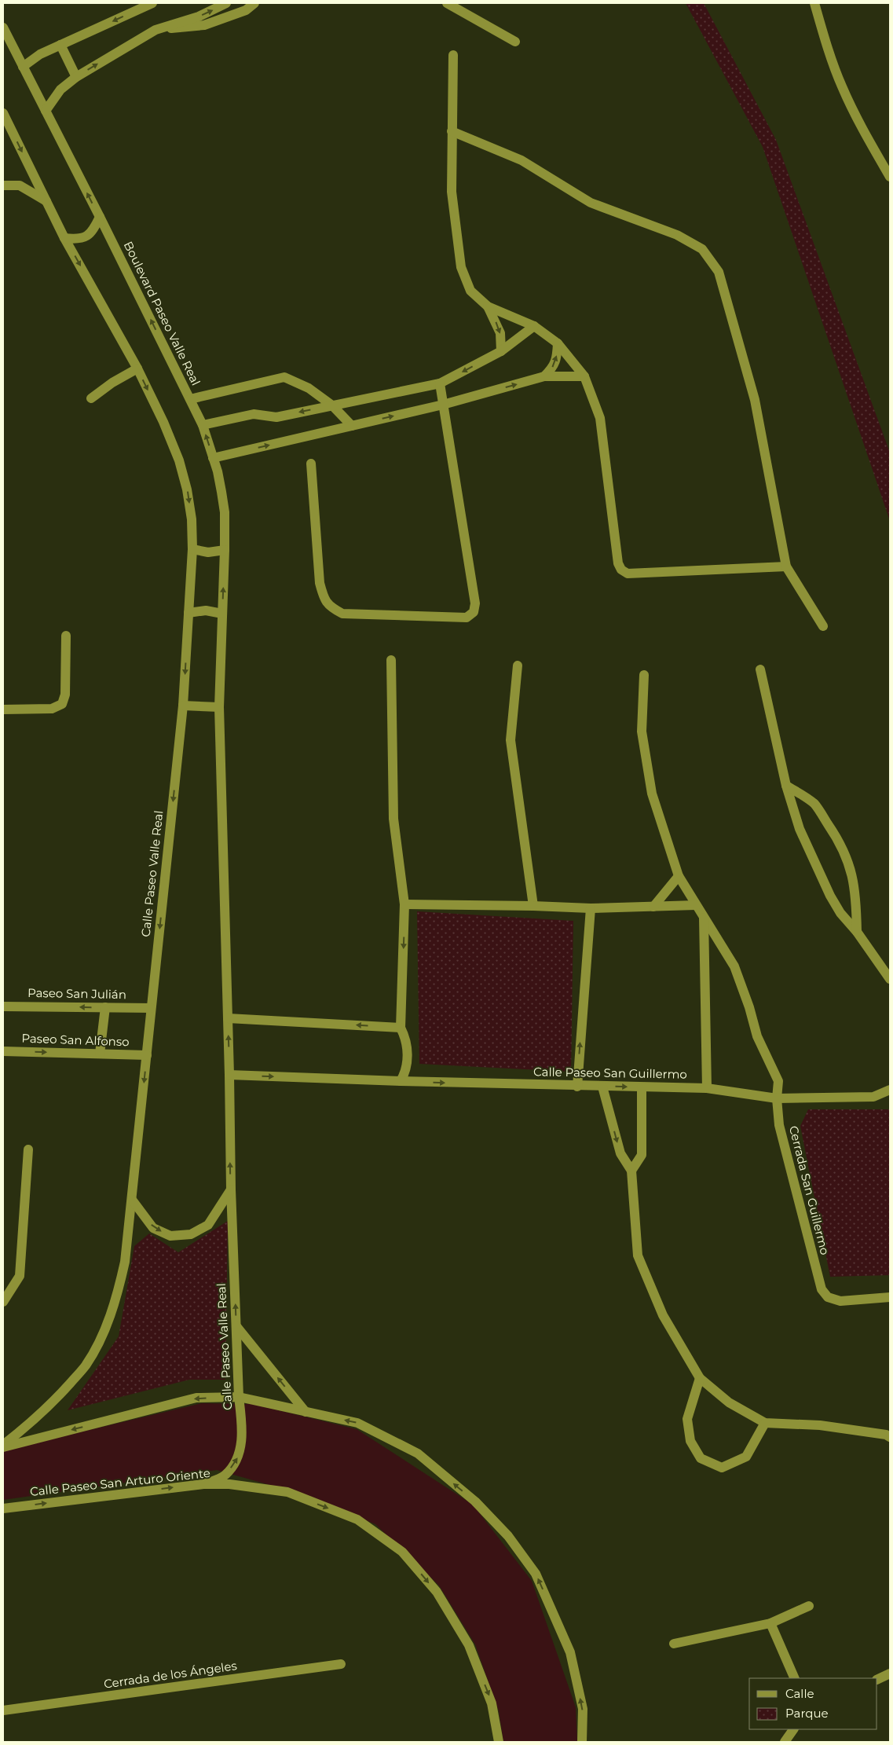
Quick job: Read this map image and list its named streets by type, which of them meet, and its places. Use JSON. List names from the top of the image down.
{
  "streets": {
    "street": [
      "Boulevard Paseo Valle Real",
      "Calle Paseo Valle Real",
      "Paseo San Julián",
      "Paseo San Alfonso",
      "Calle Paseo San Guillermo",
      "Cerrada San Guillermo",
      "Calle Paseo San Arturo Oriente",
      "Cerrada de los Ángeles"
    ]
  },
  "crossings": [
    ["Boulevard Paseo Valle Real", "Calle Paseo Valle Real"],
    ["Calle Paseo Valle Real", "Paseo San Julián"],
    ["Calle Paseo Valle Real", "Paseo San Alfonso"],
    ["Calle Paseo Valle Real", "Calle Paseo San Guillermo"],
    ["Calle Paseo Valle Real", "Calle Paseo San Arturo Oriente"],
    ["Calle Paseo San Guillermo", "Cerrada San Guillermo"]
  ],
  "one_way": ["Paseo San Julián", "Paseo San Alfonso", "Calle Paseo San Arturo Oriente"],
  "legend": ["Calle", "Parque"]
}
